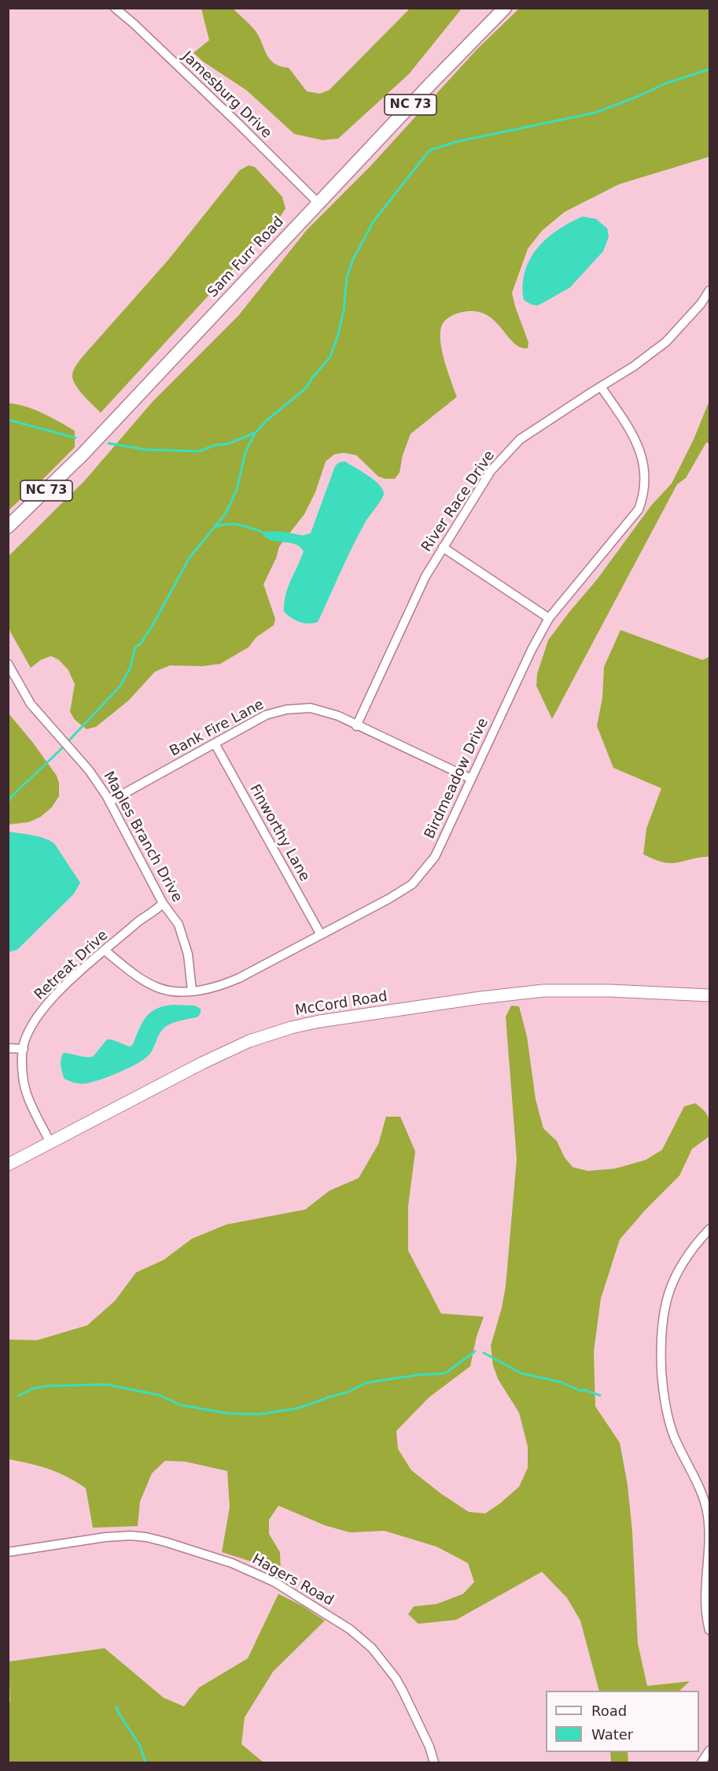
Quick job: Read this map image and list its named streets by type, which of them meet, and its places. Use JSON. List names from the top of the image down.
{
  "streets": {
    "main road": ["NC 73", "Sam Furr Road"],
    "street": [
      "Jamesburg Drive",
      "River Race Drive",
      "Bank Fire Lane",
      "Birdmeadow Drive",
      "Finworthy Lane",
      "Maples Branch Drive",
      "Retreat Drive",
      "McCord Road",
      "Hagers Road"
    ]
  },
  "crossings": [
    ["Jamesburg Drive", "Sam Furr Road"],
    ["River Race Drive", "Bank Fire Lane"],
    ["River Race Drive", "Birdmeadow Drive"],
    ["Bank Fire Lane", "Birdmeadow Drive"],
    ["Bank Fire Lane", "Finworthy Lane"],
    ["Bank Fire Lane", "Maples Branch Drive"],
    ["Birdmeadow Drive", "Finworthy Lane"],
    ["Birdmeadow Drive", "Maples Branch Drive"],
    ["Birdmeadow Drive", "Retreat Drive"],
    ["Maples Branch Drive", "Retreat Drive"],
    ["Retreat Drive", "McCord Road"]
  ],
  "legend": ["Road", "Water"]
}
